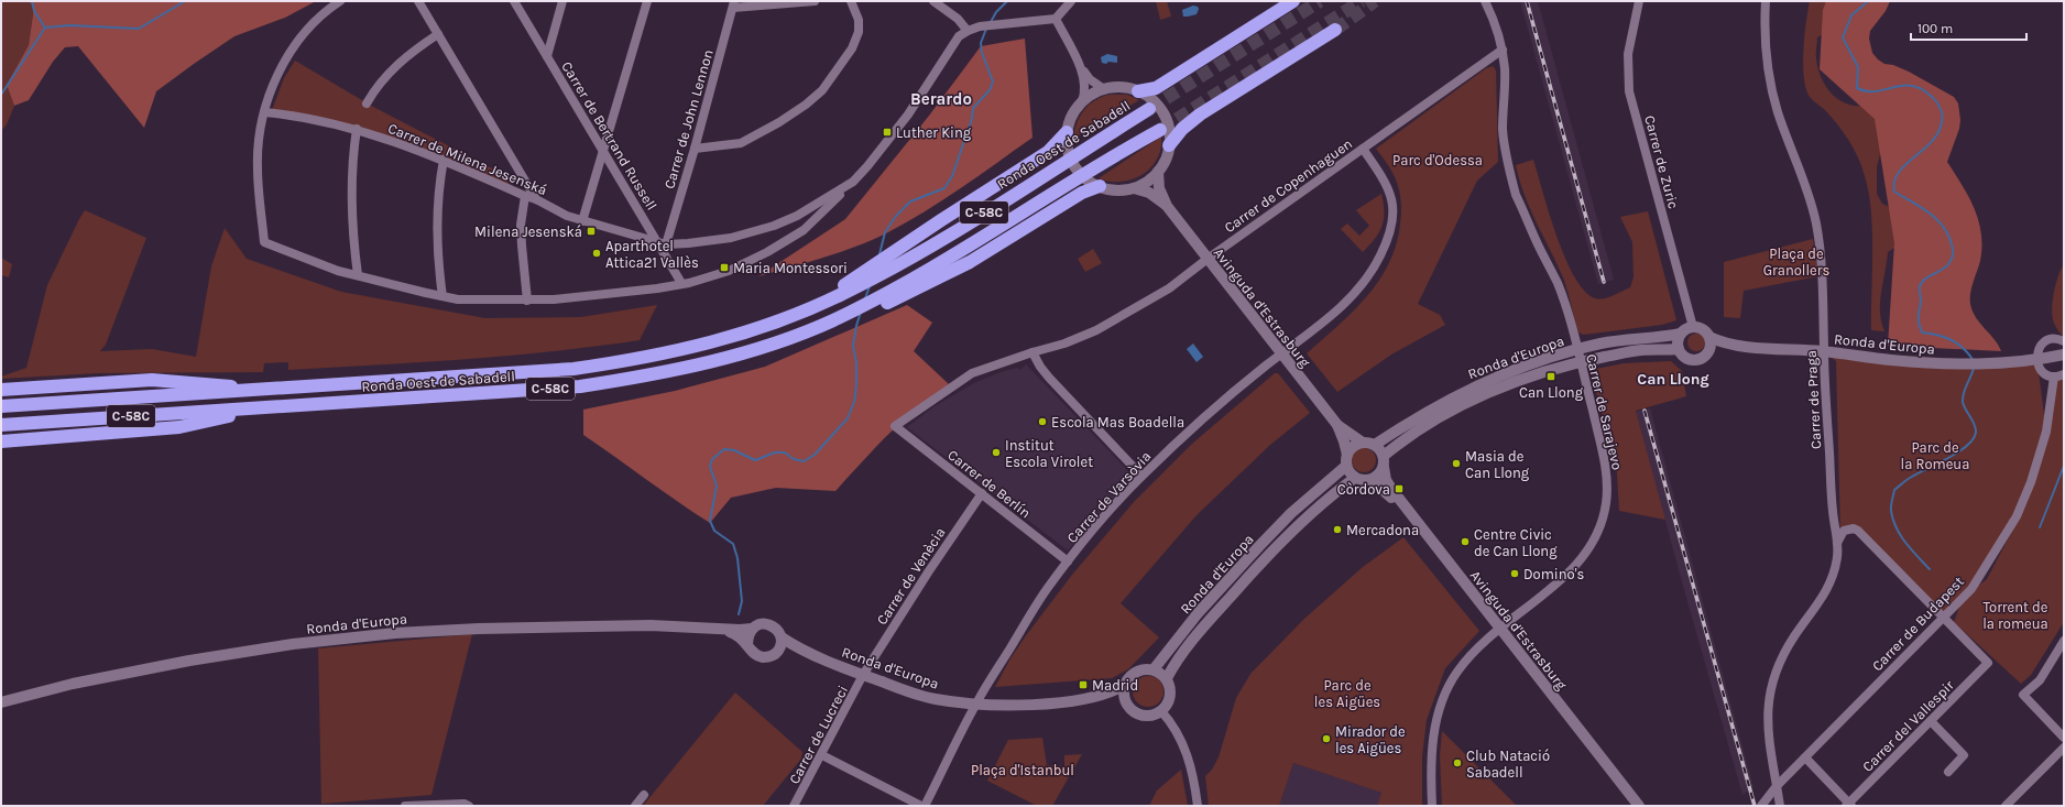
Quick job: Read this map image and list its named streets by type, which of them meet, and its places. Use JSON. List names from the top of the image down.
{
  "streets": {
    "highway": ["Ronda Oest de Sabadell", "C-58C"],
    "street": [
      "Carrer de John Lennon",
      "Carrer de Bertrand Russell",
      "Carrer de Milena Jesenská",
      "Carrer de Zuric",
      "Carrer de Copenhaguen",
      "Avinguda d'Estrasburg",
      "Ronda d'Europa",
      "Carrer de Praga",
      "Carrer de Sarajevo",
      "Carrer de Berlín",
      "Carrer de Varsòvia",
      "Carrer de Venècia",
      "Carrer de Budapest",
      "Carrer del Vallespir",
      "Carrer de Lucreci"
    ]
  },
  "crossings": [
    ["Carrer de John Lennon", "Carrer de Bertrand Russell"],
    ["Carrer de John Lennon", "Carrer de Milena Jesenská"],
    ["Carrer de Bertrand Russell", "Carrer de Milena Jesenská"],
    ["Carrer de Zuric", "Ronda d'Europa"],
    ["Carrer de Copenhaguen", "Avinguda d'Estrasburg"],
    ["Carrer de Copenhaguen", "Carrer de Sarajevo"],
    ["Carrer de Copenhaguen", "Carrer de Berlín"],
    ["Carrer de Copenhaguen", "Carrer de Varsòvia"],
    ["Avinguda d'Estrasburg", "Ronda d'Europa"],
    ["Avinguda d'Estrasburg", "Carrer de Sarajevo"],
    ["Avinguda d'Estrasburg", "Carrer de Varsòvia"],
    ["Ronda d'Europa", "Carrer de Praga"],
    ["Ronda d'Europa", "Carrer de Sarajevo"],
    ["Ronda d'Europa", "Carrer de Varsòvia"],
    ["Ronda d'Europa", "Carrer de Venècia"],
    ["Ronda d'Europa", "Carrer de Lucreci"],
    ["Carrer de Praga", "Carrer de Budapest"],
    ["Carrer de Berlín", "Carrer de Varsòvia"],
    ["Carrer de Berlín", "Carrer de Venècia"],
    ["Carrer de Venècia", "Carrer de Lucreci"],
    ["Carrer de Budapest", "Carrer del Vallespir"]
  ],
  "districts": ["Berardo", "Can Llong"],
  "parks": [
    "Parc d'Odessa",
    "Plaça de Granollers",
    "Parc de la Romeua",
    "Torrent de la romeua",
    "Parc de les Aigües",
    "Plaça d'Istanbul"
  ],
  "places": {
    "transit": [
      "Luther King",
      "Milena Jesenská",
      "Maria Montessori",
      "Can Llong",
      "Còrdova",
      "Madrid"
    ],
    "other": [
      "Aparthotel Attica21 Vallès",
      "Escola Mas Boadella",
      "Institut Escola Virolet",
      "Masia de Can Llong",
      "Mercadona",
      "Centre Civic de Can Llong",
      "Domino's",
      "Mirador de les Aigües",
      "Club Natació Sabadell"
    ]
  },
  "scale_bar": "100 m"
}
